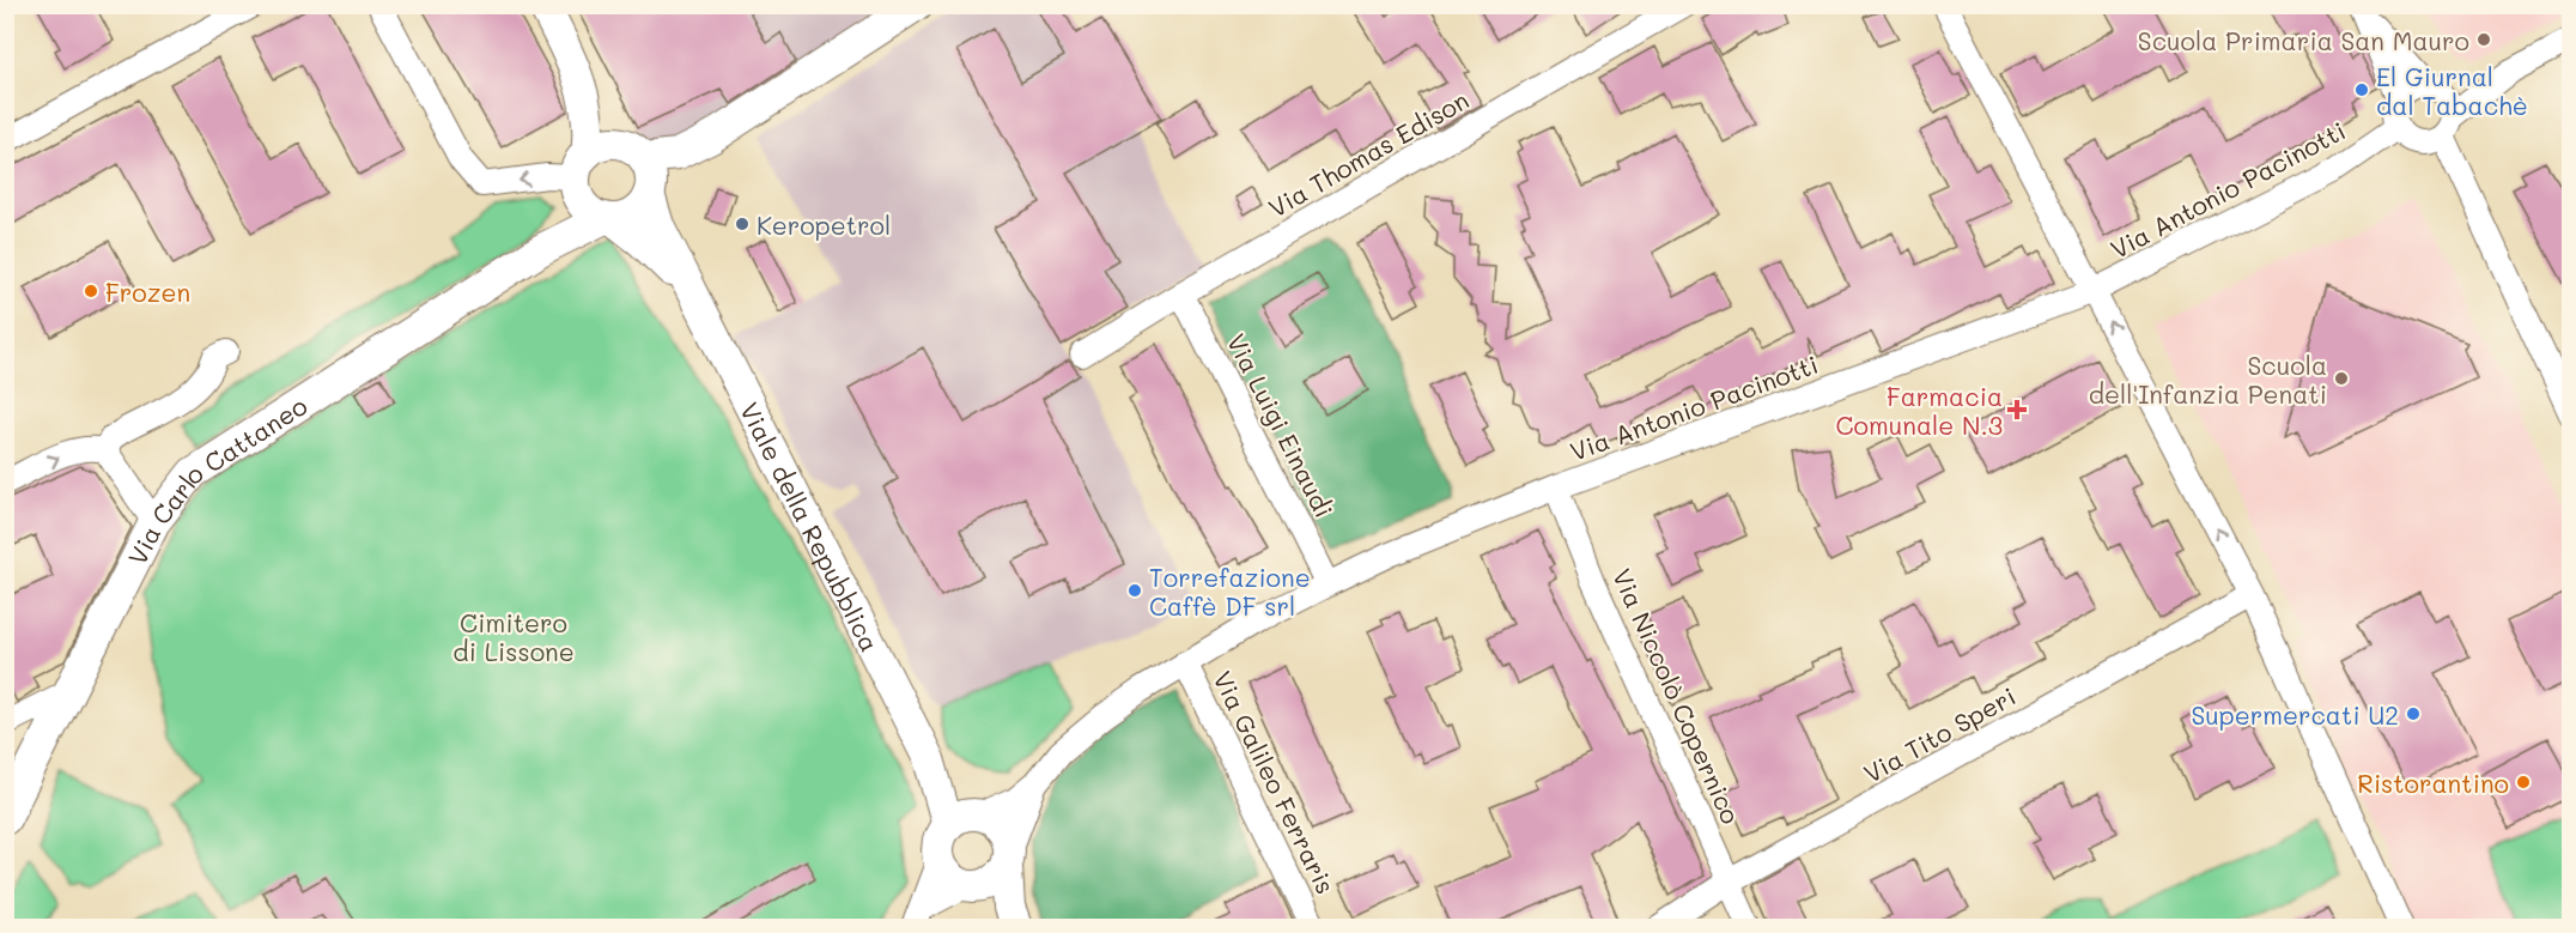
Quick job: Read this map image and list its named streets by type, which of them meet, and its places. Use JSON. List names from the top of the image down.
{
  "streets": {
    "street": [
      "Via Thomas Edison",
      "Via Antonio Pacinotti",
      "Via Luigi Einaudi",
      "Via Carlo Cattaneo",
      "Viale della Repubblica",
      "Via Niccolò Copernico",
      "Via Tito Speri",
      "Via Galileo Ferraris"
    ]
  },
  "crossings": [
    ["Via Thomas Edison", "Via Luigi Einaudi"],
    ["Via Antonio Pacinotti", "Via Luigi Einaudi"],
    ["Via Antonio Pacinotti", "Viale della Repubblica"],
    ["Via Antonio Pacinotti", "Via Niccolò Copernico"],
    ["Via Antonio Pacinotti", "Via Galileo Ferraris"],
    ["Via Carlo Cattaneo", "Viale della Repubblica"],
    ["Via Niccolò Copernico", "Via Tito Speri"]
  ],
  "parks": ["Cimitero di Lissone"],
  "places": {
    "other": [
      "Scuola Primaria San Mauro",
      "El Giurnal dal Tabachè",
      "Keropetrol",
      "Frozen",
      "Scuola dell'Infanzia Penati",
      "Torrefazione Caffè DF srl",
      "Supermercati U2",
      "Ristorantino"
    ],
    "health": ["Farmacia Comunale N.3"]
  }
}
